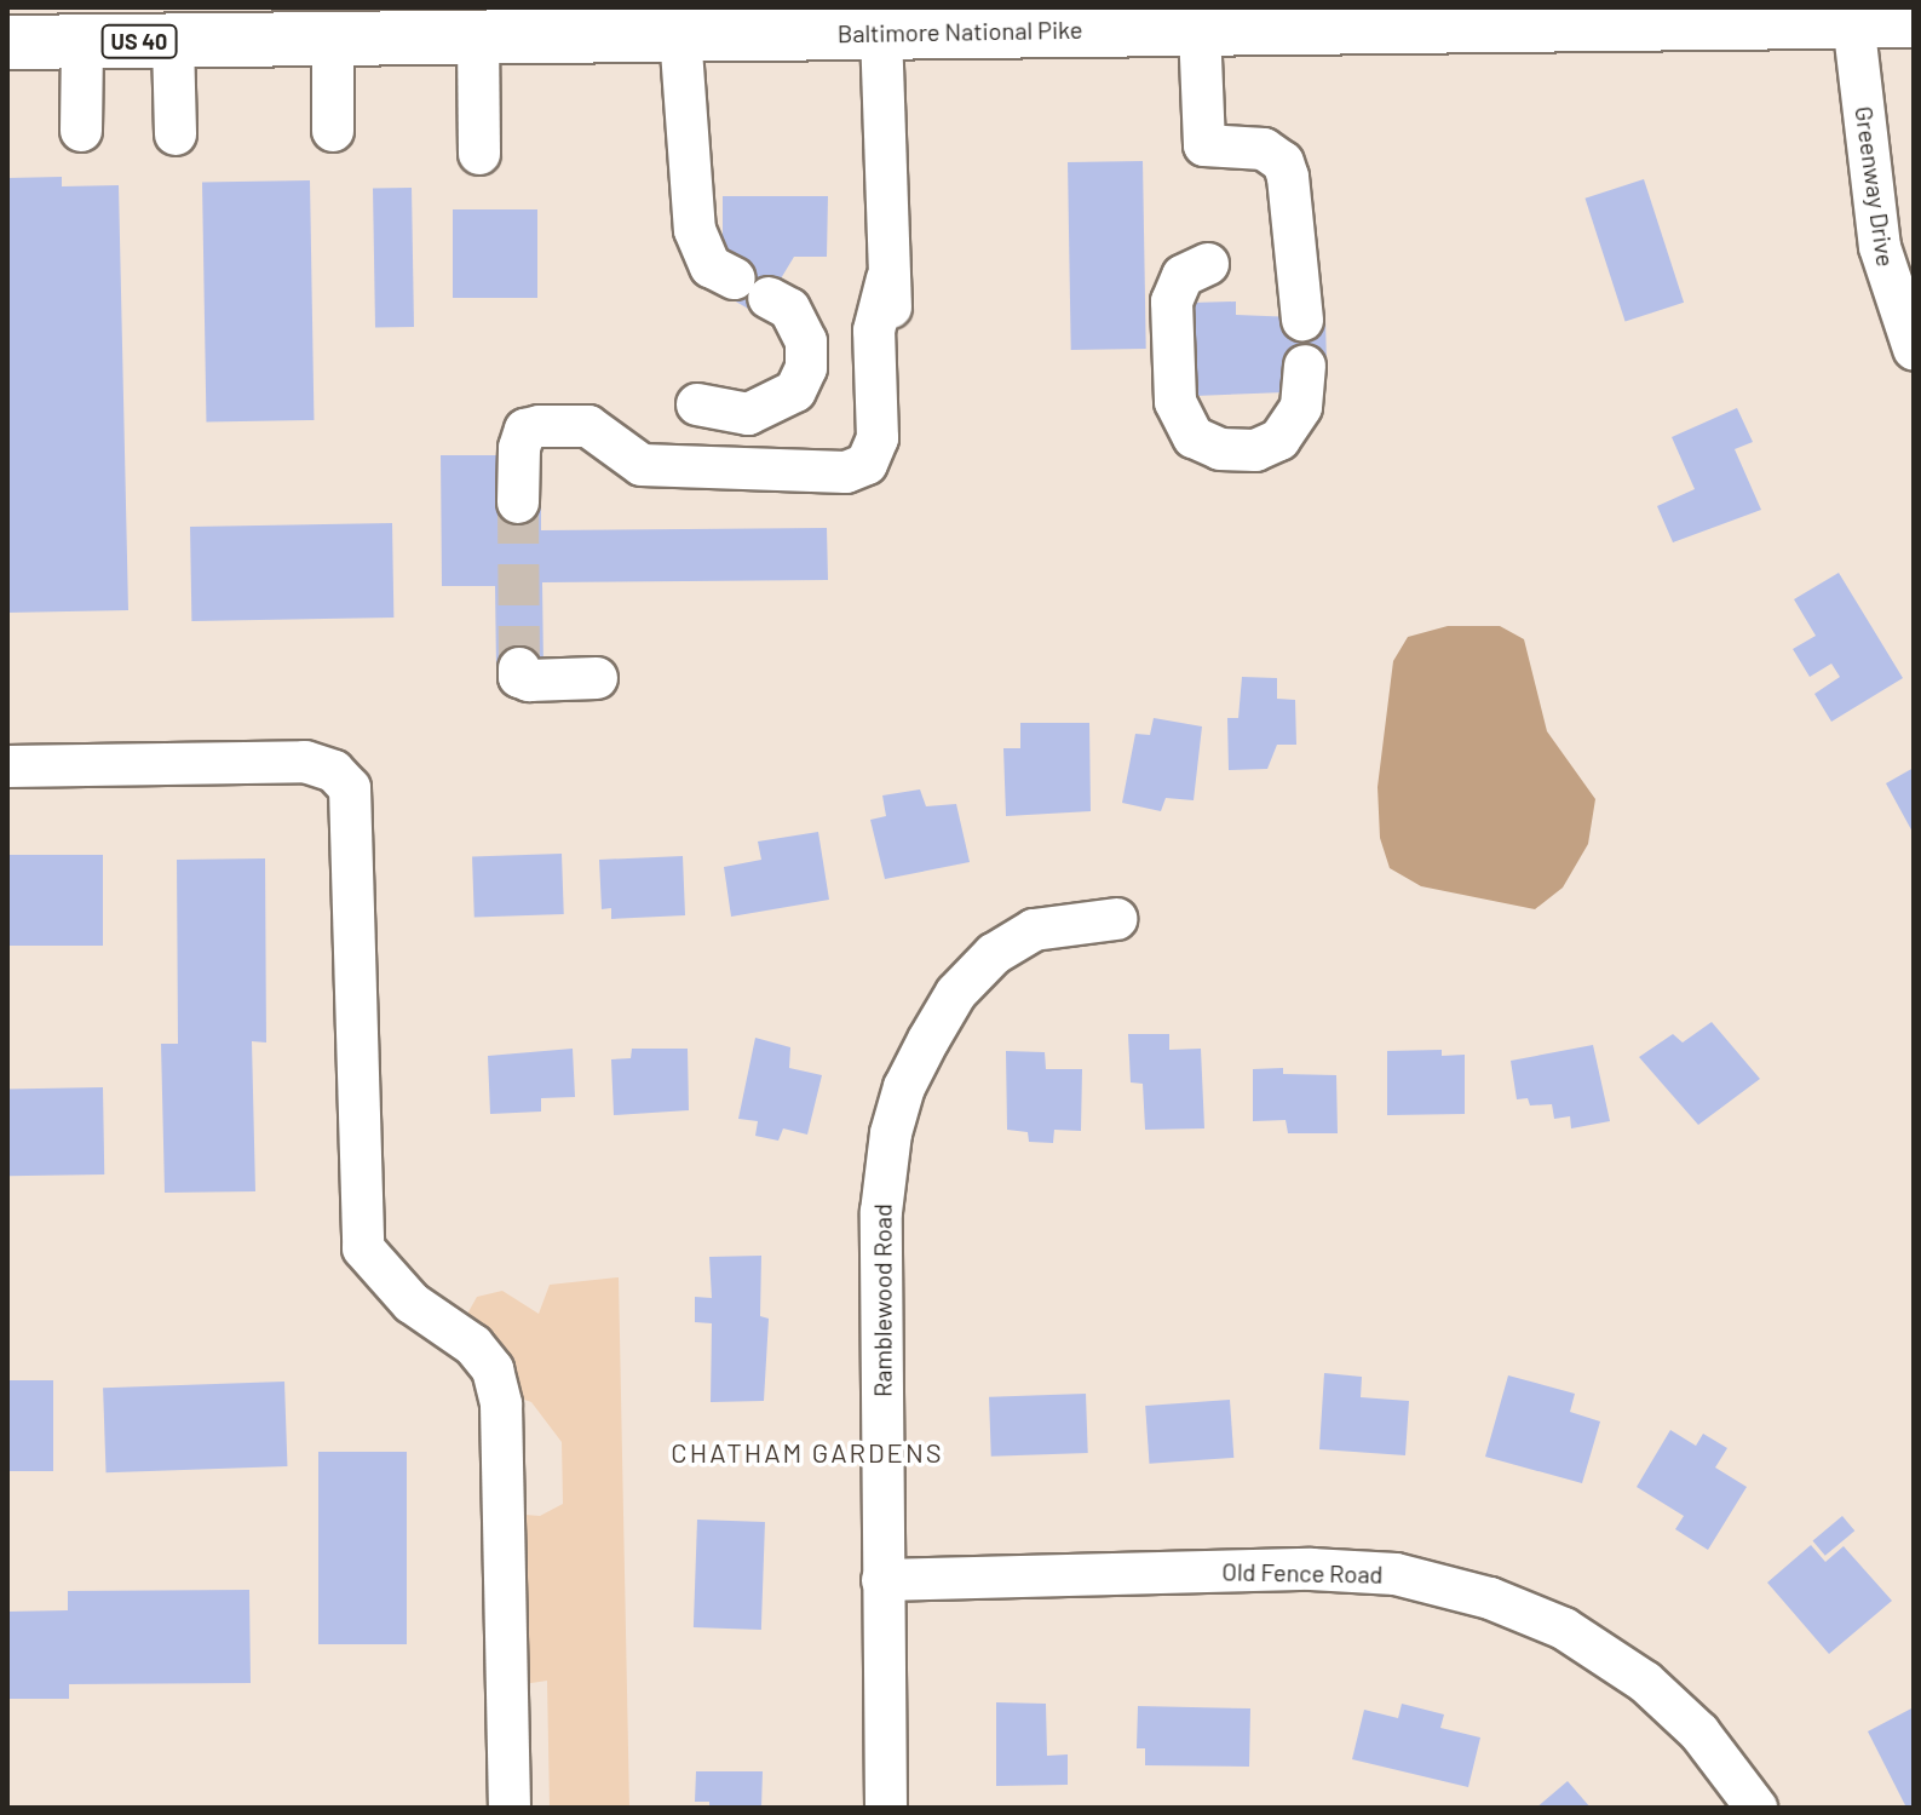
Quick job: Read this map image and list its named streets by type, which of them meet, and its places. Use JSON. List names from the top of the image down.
{
  "streets": {
    "main road": ["Baltimore National Pike", "US 40"],
    "street": ["Greenway Drive", "Ramblewood Road", "Old Fence Road"]
  },
  "crossings": [
    ["Baltimore National Pike", "Greenway Drive"],
    ["Ramblewood Road", "Old Fence Road"]
  ],
  "districts": ["CHATHAM GARDENS"]
}
